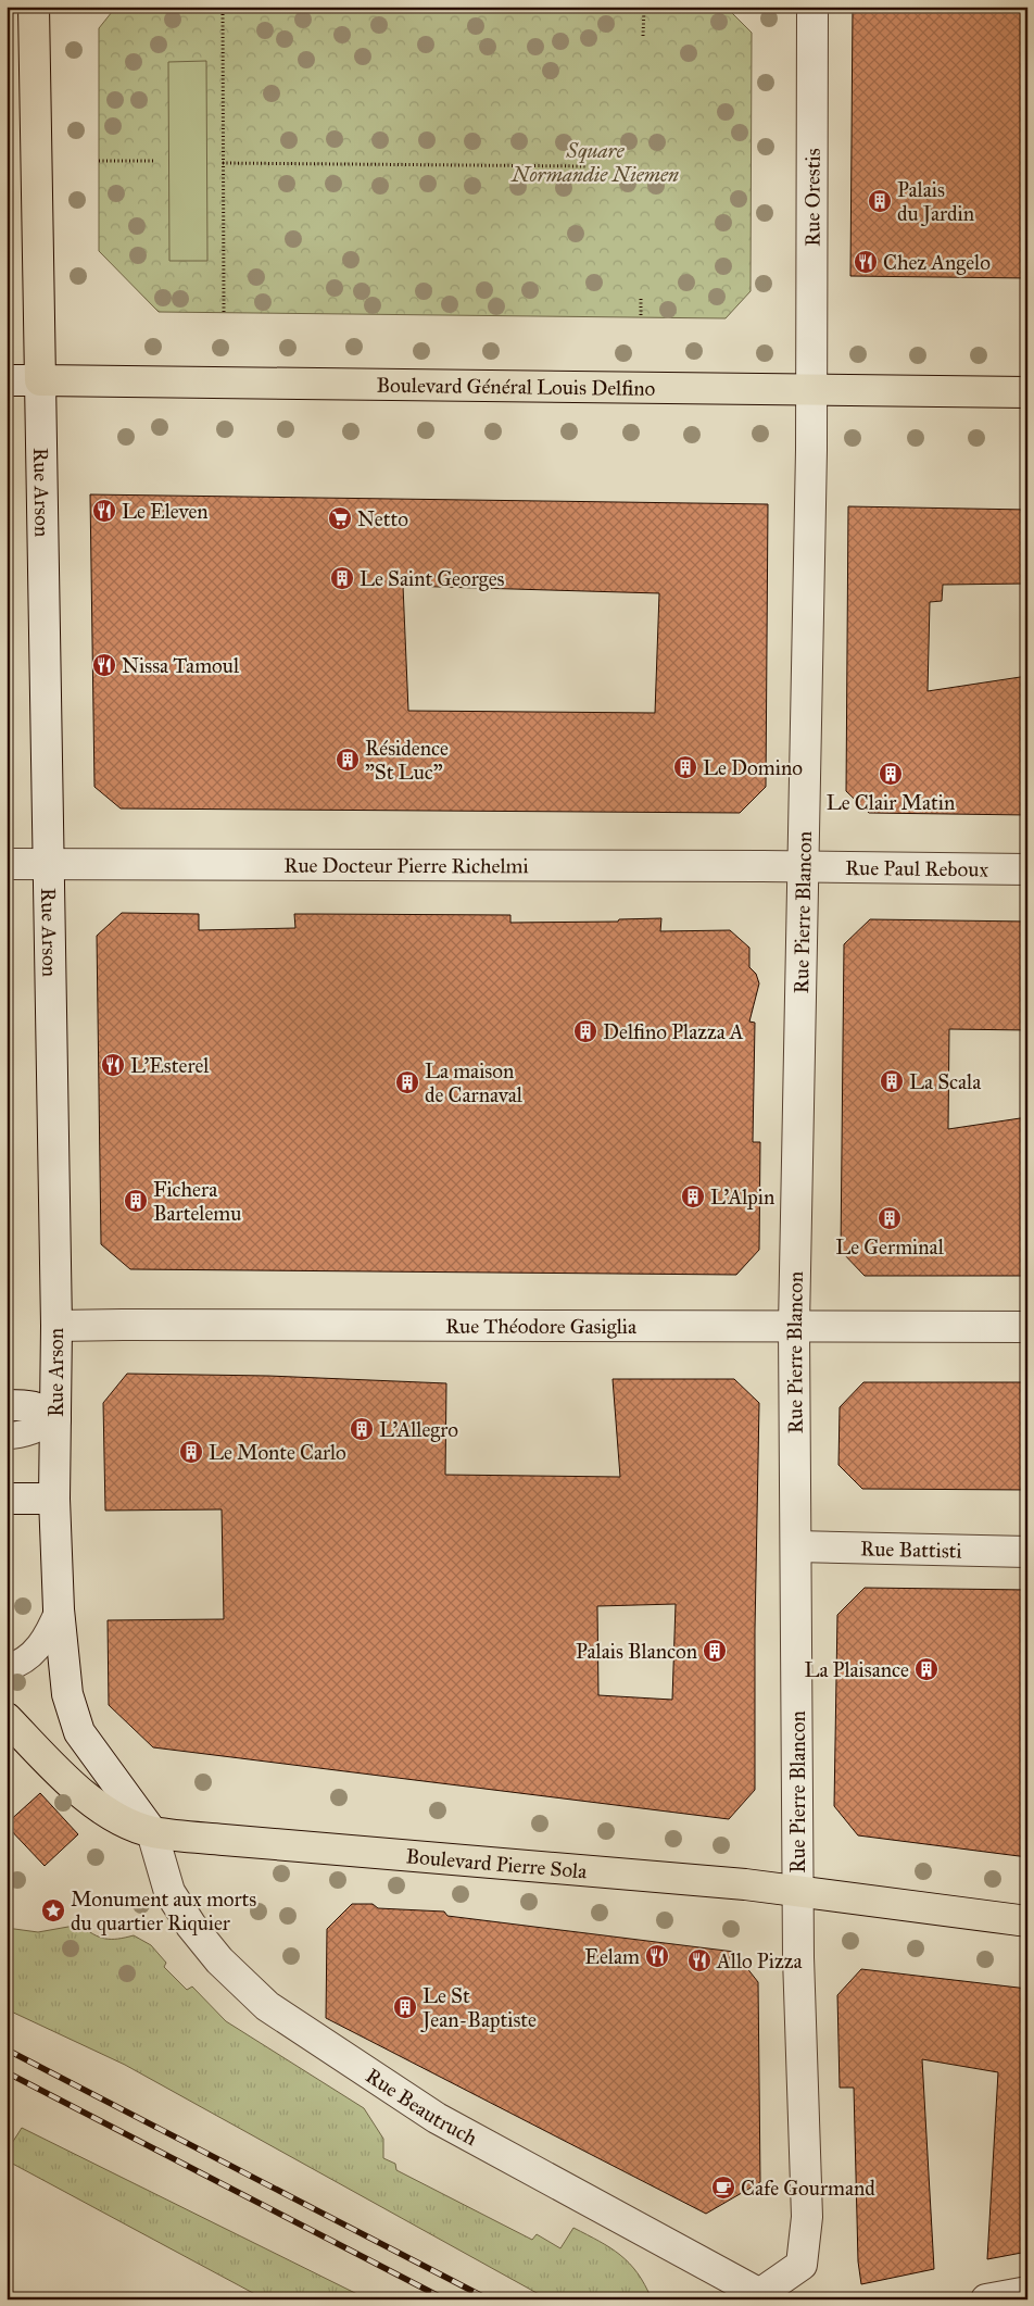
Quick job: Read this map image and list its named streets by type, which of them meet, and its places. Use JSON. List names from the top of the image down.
{
  "streets": {
    "main road": ["Boulevard Général Louis Delfino", "Rue Arson", "Boulevard Pierre Sola"],
    "street": [
      "Rue Orestis",
      "Rue Docteur Pierre Richelmi",
      "Rue Paul Reboux",
      "Rue Pierre Blancon",
      "Rue Théodore Gasiglia",
      "Rue Battisti",
      "Rue Beautruch"
    ]
  },
  "crossings": [
    ["Rue Orestis", "Boulevard Général Louis Delfino"],
    ["Rue Orestis", "Rue Pierre Blancon"],
    ["Boulevard Général Louis Delfino", "Rue Arson"],
    ["Boulevard Général Louis Delfino", "Rue Pierre Blancon"],
    ["Rue Arson", "Rue Docteur Pierre Richelmi"],
    ["Rue Arson", "Rue Théodore Gasiglia"],
    ["Rue Arson", "Boulevard Pierre Sola"],
    ["Rue Arson", "Rue Beautruch"],
    ["Rue Docteur Pierre Richelmi", "Rue Paul Reboux"],
    ["Rue Docteur Pierre Richelmi", "Rue Pierre Blancon"],
    ["Rue Paul Reboux", "Rue Pierre Blancon"],
    ["Rue Pierre Blancon", "Rue Théodore Gasiglia"],
    ["Rue Pierre Blancon", "Rue Battisti"],
    ["Rue Pierre Blancon", "Boulevard Pierre Sola"],
    ["Rue Pierre Blancon", "Rue Beautruch"],
    ["Boulevard Pierre Sola", "Rue Beautruch"]
  ],
  "parks": ["Square Normandie Niemen"],
  "places": {
    "building": [
      "Palais du Jardin",
      "Le Saint Georges",
      "Résidence \"St Luc\"",
      "Le Domino",
      "Le Clair Matin",
      "Delfino Plazza A",
      "La Scala",
      "La maison de Carnaval",
      "L'Alpin",
      "Fichera Bartelemu",
      "Le Germinal",
      "L'Allegro",
      "Le Monte Carlo",
      "Palais Blancon",
      "La Plaisance",
      "Le St Jean-Baptiste"
    ],
    "restaurant": [
      "Chez Angelo",
      "Le Eleven",
      "Nissa Tamoul",
      "L'Esterel",
      "Eelam",
      "Allo Pizza"
    ],
    "supermarket": ["Netto"],
    "place": ["Monument aux morts du quartier Riquier"],
    "cafe": ["Cafe Gourmand"]
  }
}
